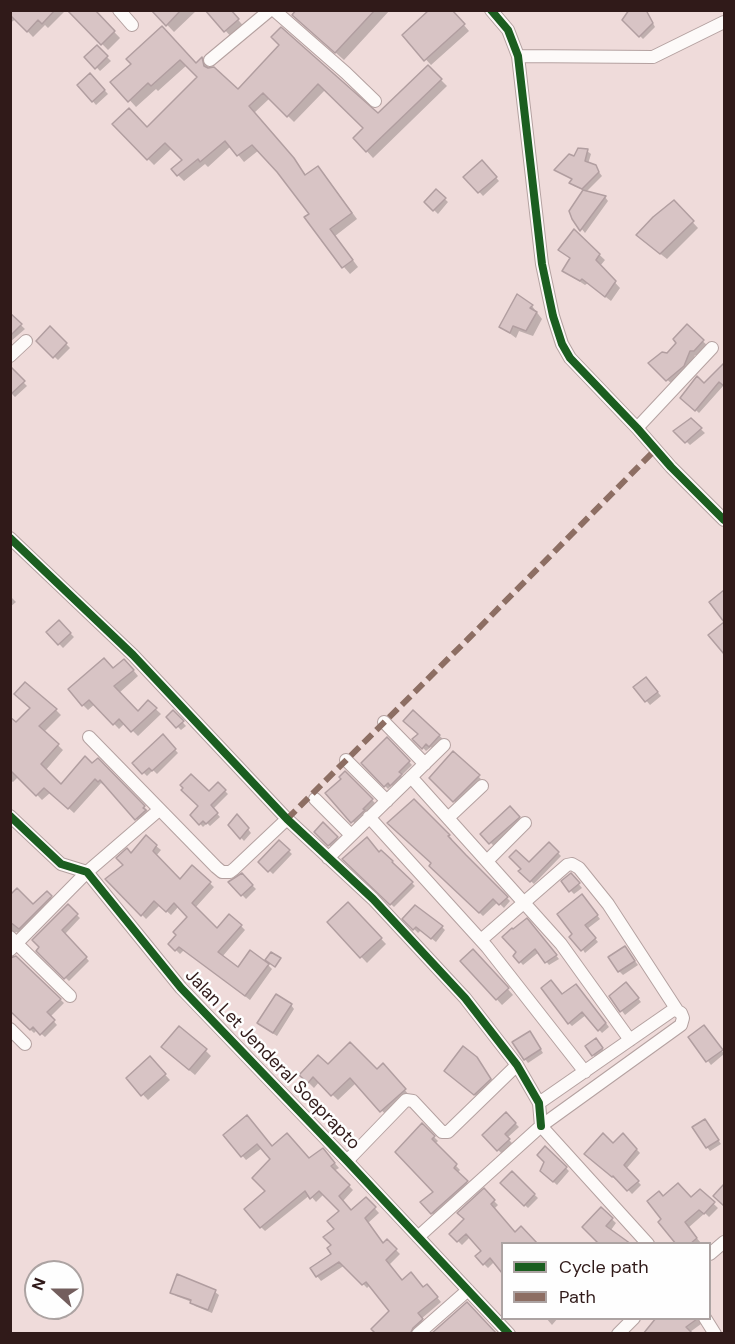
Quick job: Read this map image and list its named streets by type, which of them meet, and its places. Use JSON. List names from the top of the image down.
{
  "streets": {
    "street": ["Jalan Let Jenderal Soeprapto"]
  },
  "legend": ["Cycle path", "Path"],
  "north": "left"
}
